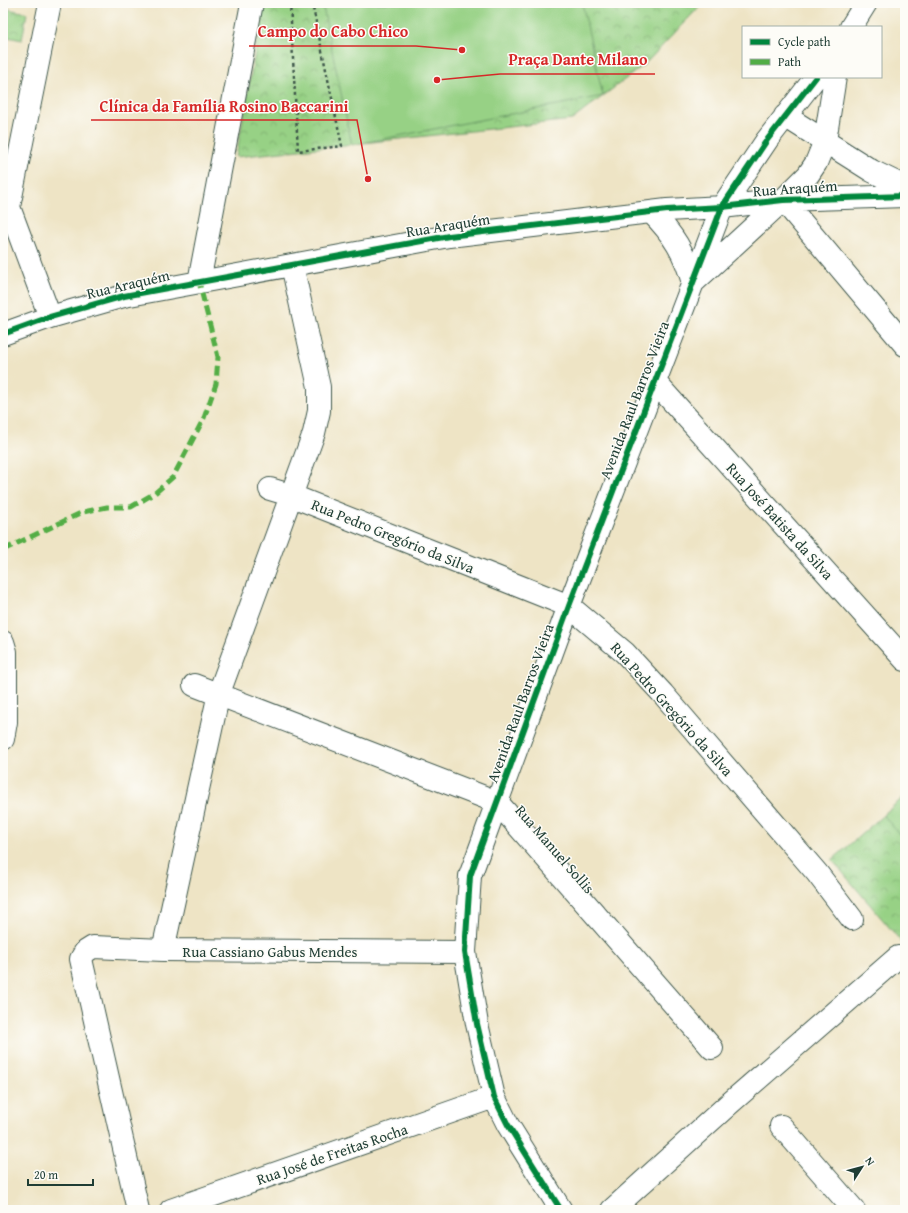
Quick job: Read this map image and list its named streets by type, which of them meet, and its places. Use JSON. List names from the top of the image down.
{
  "streets": {
    "street": [
      "Rua Araquém",
      "Avenida Raul Barros Vieira",
      "Rua José Batista da Silva",
      "Rua Pedro Gregório da Silva",
      "Rua Manuel Sollis",
      "Rua Cassiano Gabus Mendes",
      "Rua José de Freitas Rocha"
    ]
  },
  "crossings": [
    ["Rua Araquém", "Avenida Raul Barros Vieira"],
    ["Avenida Raul Barros Vieira", "Rua José Batista da Silva"],
    ["Avenida Raul Barros Vieira", "Rua Pedro Gregório da Silva"],
    ["Avenida Raul Barros Vieira", "Rua Manuel Sollis"],
    ["Avenida Raul Barros Vieira", "Rua Cassiano Gabus Mendes"],
    ["Avenida Raul Barros Vieira", "Rua José de Freitas Rocha"]
  ],
  "places": ["Campo do Cabo Chico", "Praça Dante Milano", "Clínica da Família Rosino Baccarini"],
  "legend": ["Cycle path", "Path"],
  "scale_bar": "20 m",
  "north": "top right"
}
